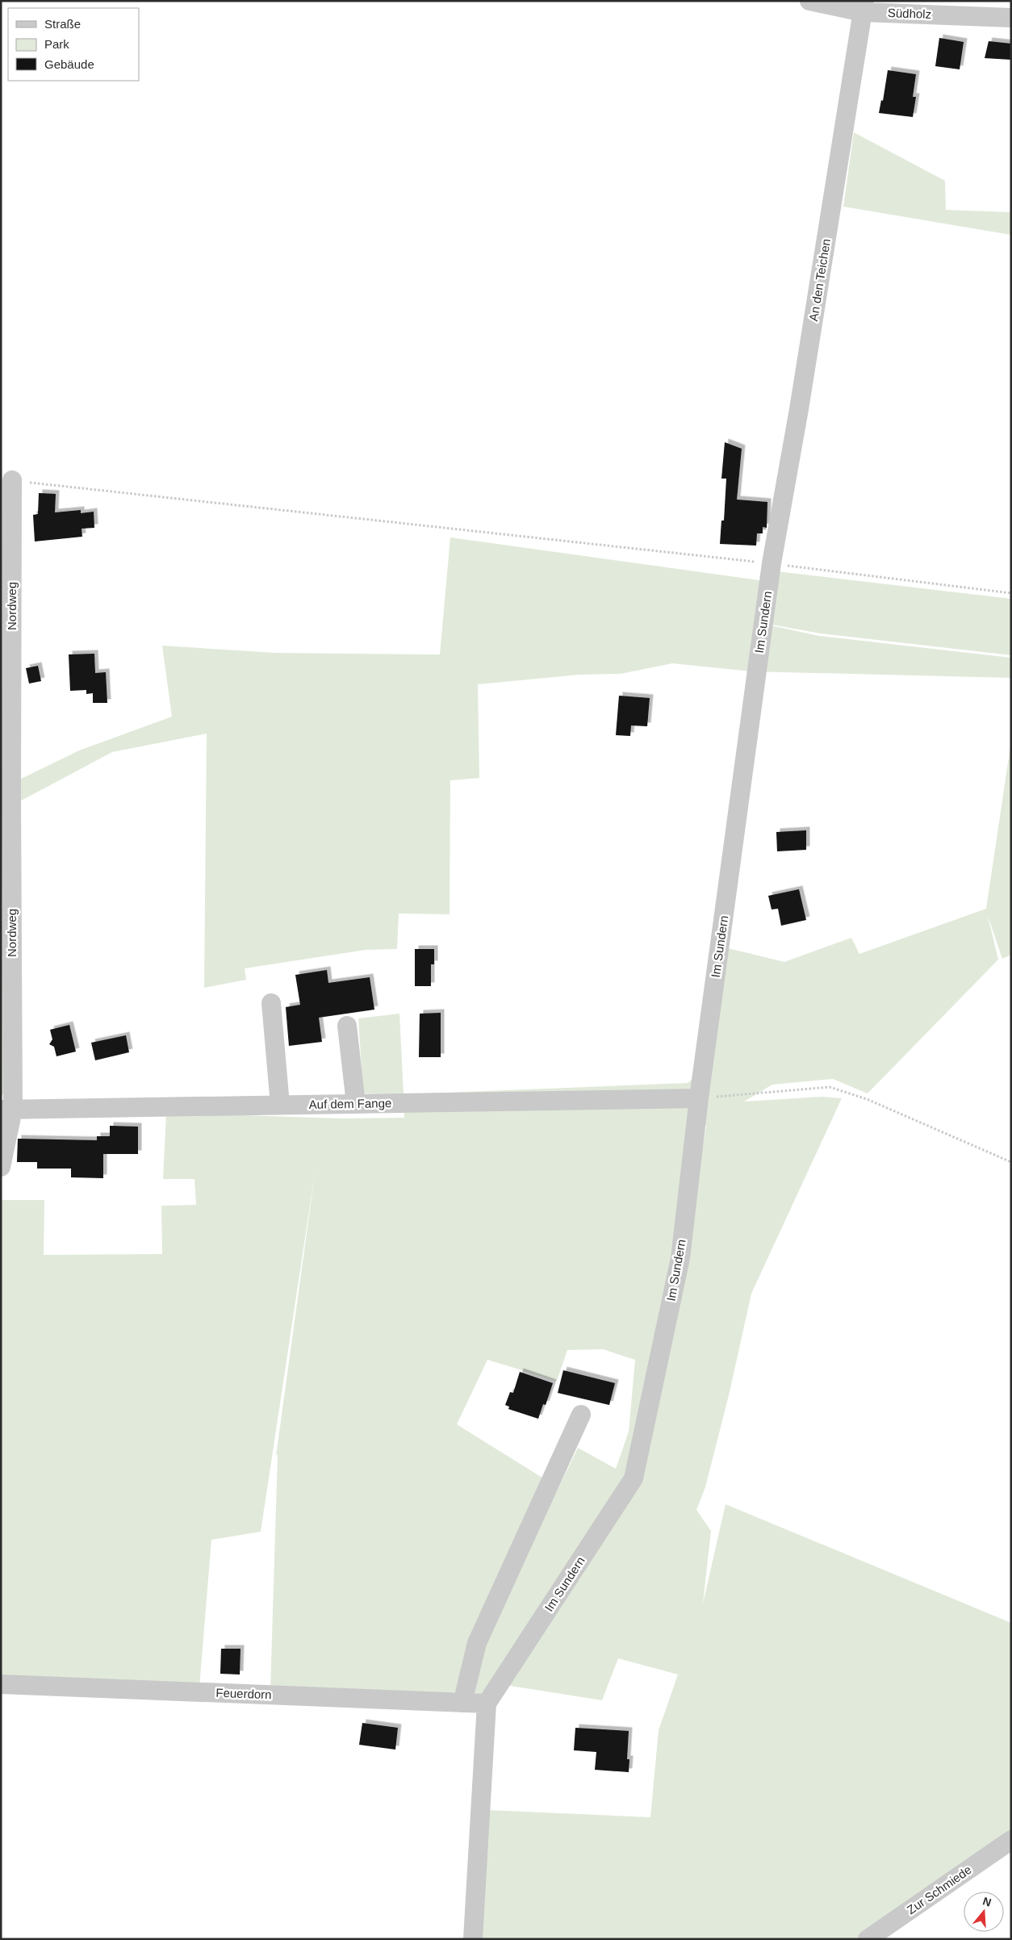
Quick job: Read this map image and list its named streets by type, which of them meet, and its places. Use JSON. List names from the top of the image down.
{
  "streets": {
    "street": [
      "Südholz",
      "An den Teichen",
      "Nordweg",
      "Im Sundern",
      "Auf dem Fange",
      "Feuerdorn",
      "Zur Schmiede"
    ]
  },
  "crossings": [
    ["Südholz", "An den Teichen"],
    ["An den Teichen", "Im Sundern"],
    ["Nordweg", "Auf dem Fange"],
    ["Im Sundern", "Auf dem Fange"],
    ["Im Sundern", "Feuerdorn"]
  ],
  "legend": ["Straße", "Park", "Gebäude"],
  "north": "top"
}
